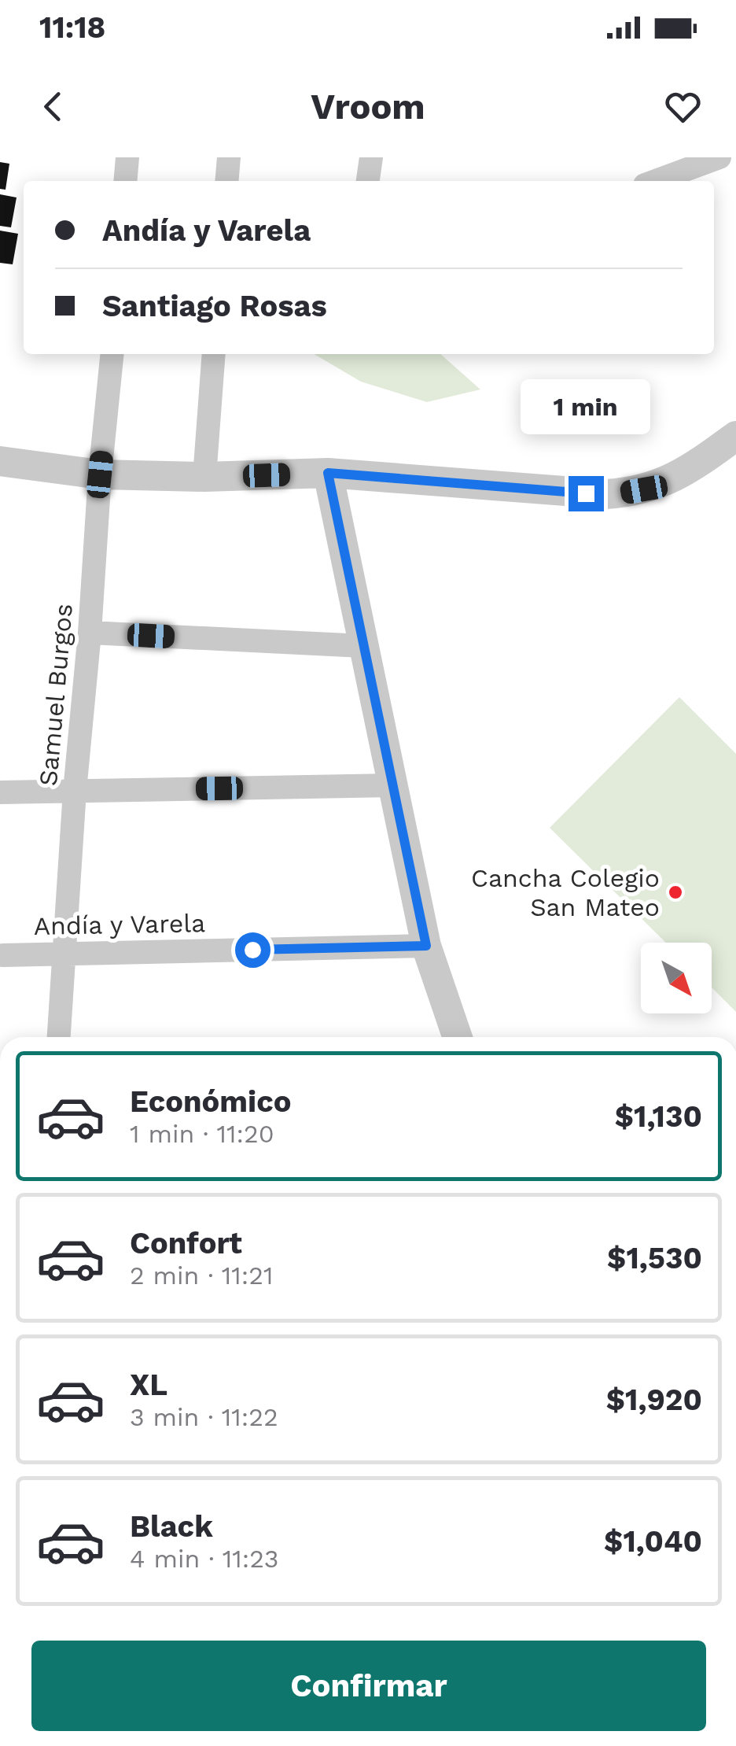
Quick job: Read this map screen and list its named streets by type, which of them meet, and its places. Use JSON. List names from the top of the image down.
{
  "streets": {
    "street": ["Samuel Burgos", "Andía y Varela"]
  },
  "crossings": [
    ["Samuel Burgos", "Andía y Varela"]
  ],
  "places": ["Cancha Colegio San Mateo"],
  "north": "bottom right",
  "page": {
    "status": "11:18",
    "header": "Vroom",
    "banner": ["Andía y Varela", "Santiago Rosas"],
    "bubble": "1 min",
    "list": [
      {
        "name": "Económico",
        "note": "1 min · 11:20",
        "value": "$1,130"
      },
      {
        "name": "Confort",
        "note": "2 min · 11:21",
        "value": "$1,530"
      },
      {
        "name": "XL",
        "note": "3 min · 11:22",
        "value": "$1,920"
      },
      {
        "name": "Black",
        "note": "4 min · 11:23",
        "value": "$1,040"
      }
    ],
    "buttons": "Confirmar"
  }
}
